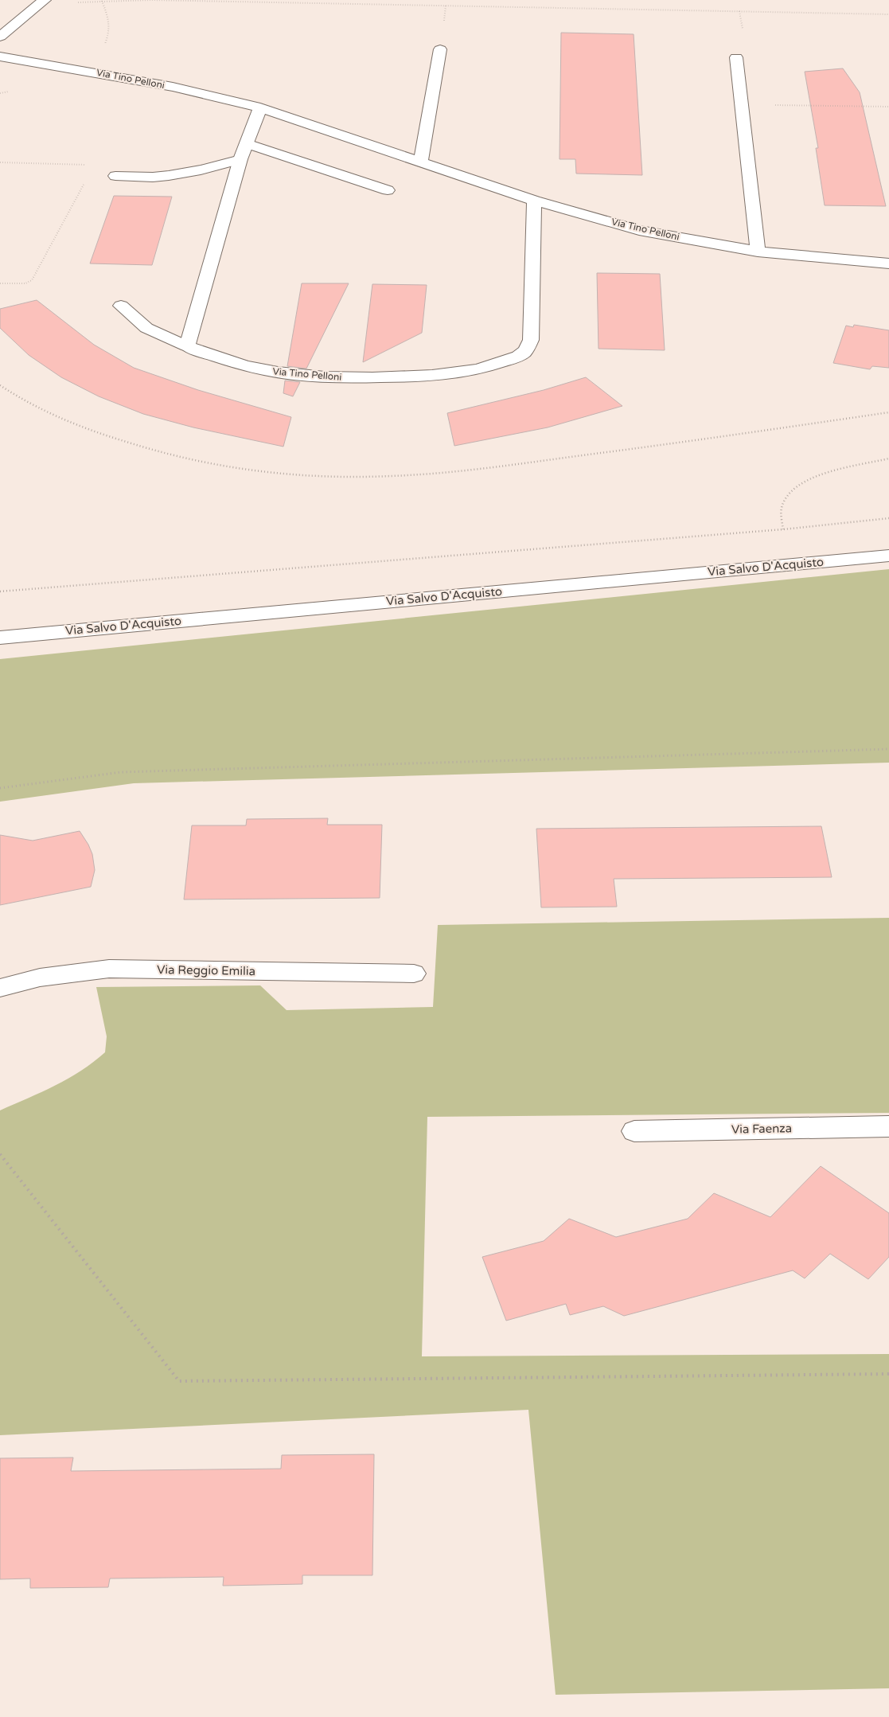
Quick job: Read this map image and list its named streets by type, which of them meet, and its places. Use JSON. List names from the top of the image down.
{
  "streets": {
    "street": [
      "Via Tino Pelloni",
      "Via Salvo D'Acquisto",
      "Via Reggio Emilia",
      "Via Faenza"
    ]
  }
}
